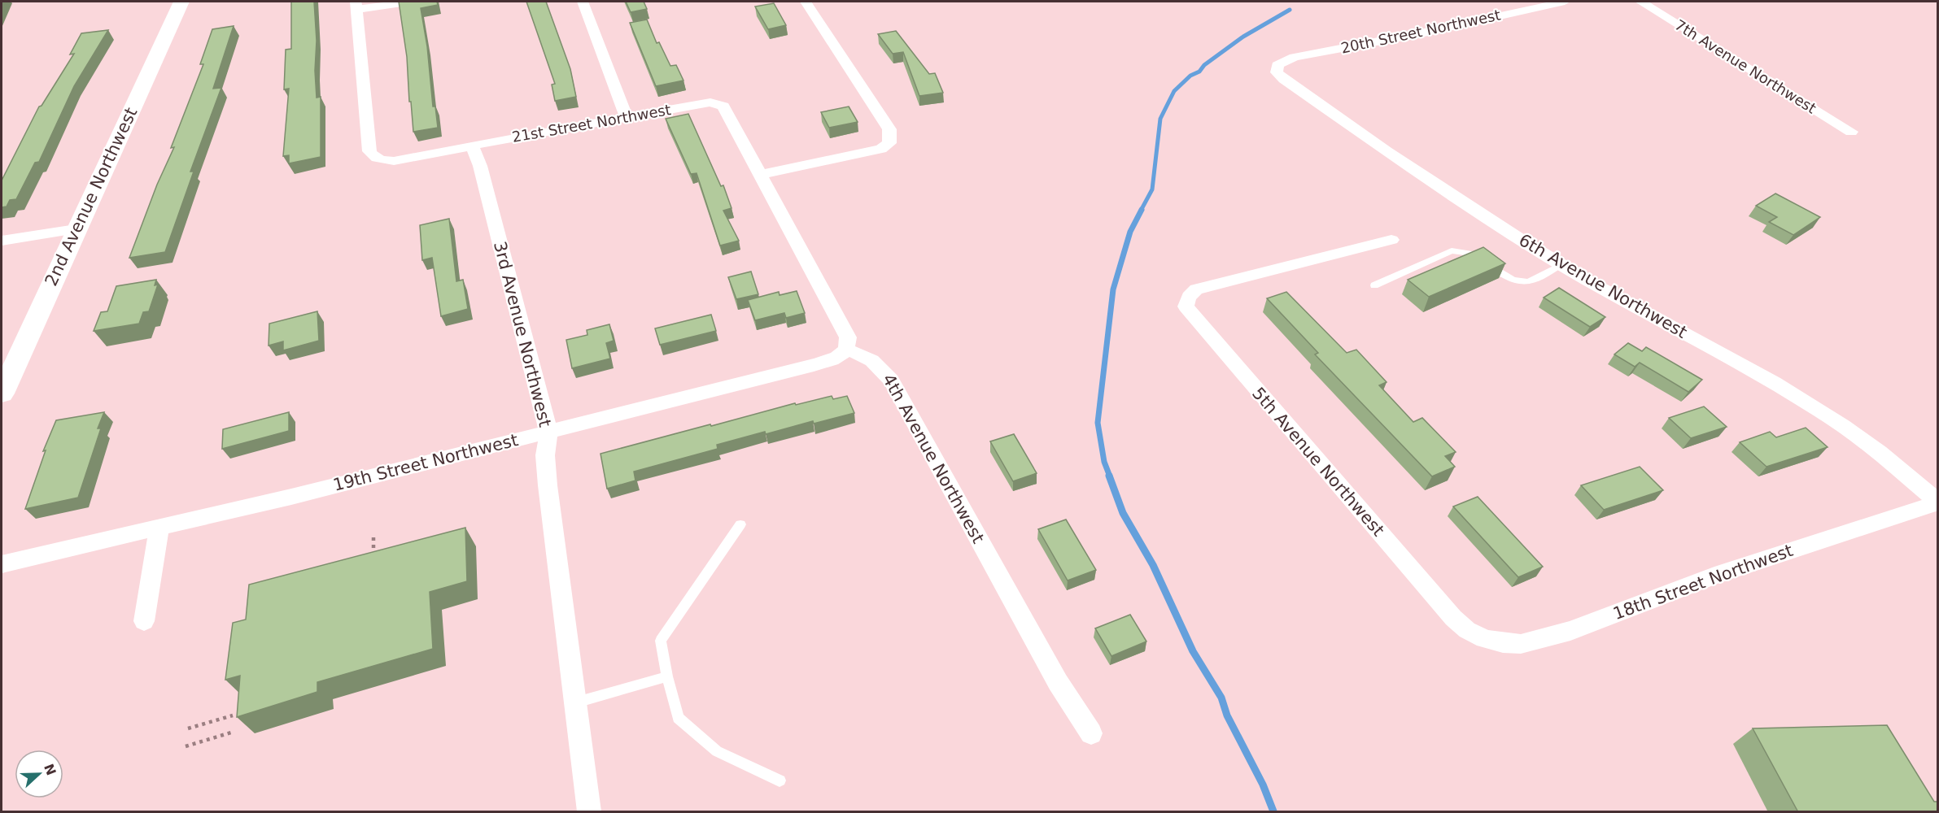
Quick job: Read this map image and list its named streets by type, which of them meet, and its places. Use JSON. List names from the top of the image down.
{
  "streets": {
    "main road": ["2nd Avenue Northwest"],
    "street": [
      "20th Street Northwest",
      "7th Avenue Northwest",
      "21st Street Northwest",
      "6th Avenue Northwest",
      "3rd Avenue Northwest",
      "4th Avenue Northwest",
      "5th Avenue Northwest",
      "19th Street Northwest",
      "18th Street Northwest"
    ]
  },
  "crossings": [
    ["20th Street Northwest", "6th Avenue Northwest"],
    ["21st Street Northwest", "3rd Avenue Northwest"],
    ["6th Avenue Northwest", "18th Street Northwest"],
    ["3rd Avenue Northwest", "19th Street Northwest"],
    ["4th Avenue Northwest", "19th Street Northwest"],
    ["5th Avenue Northwest", "18th Street Northwest"]
  ],
  "north": "right"
}
